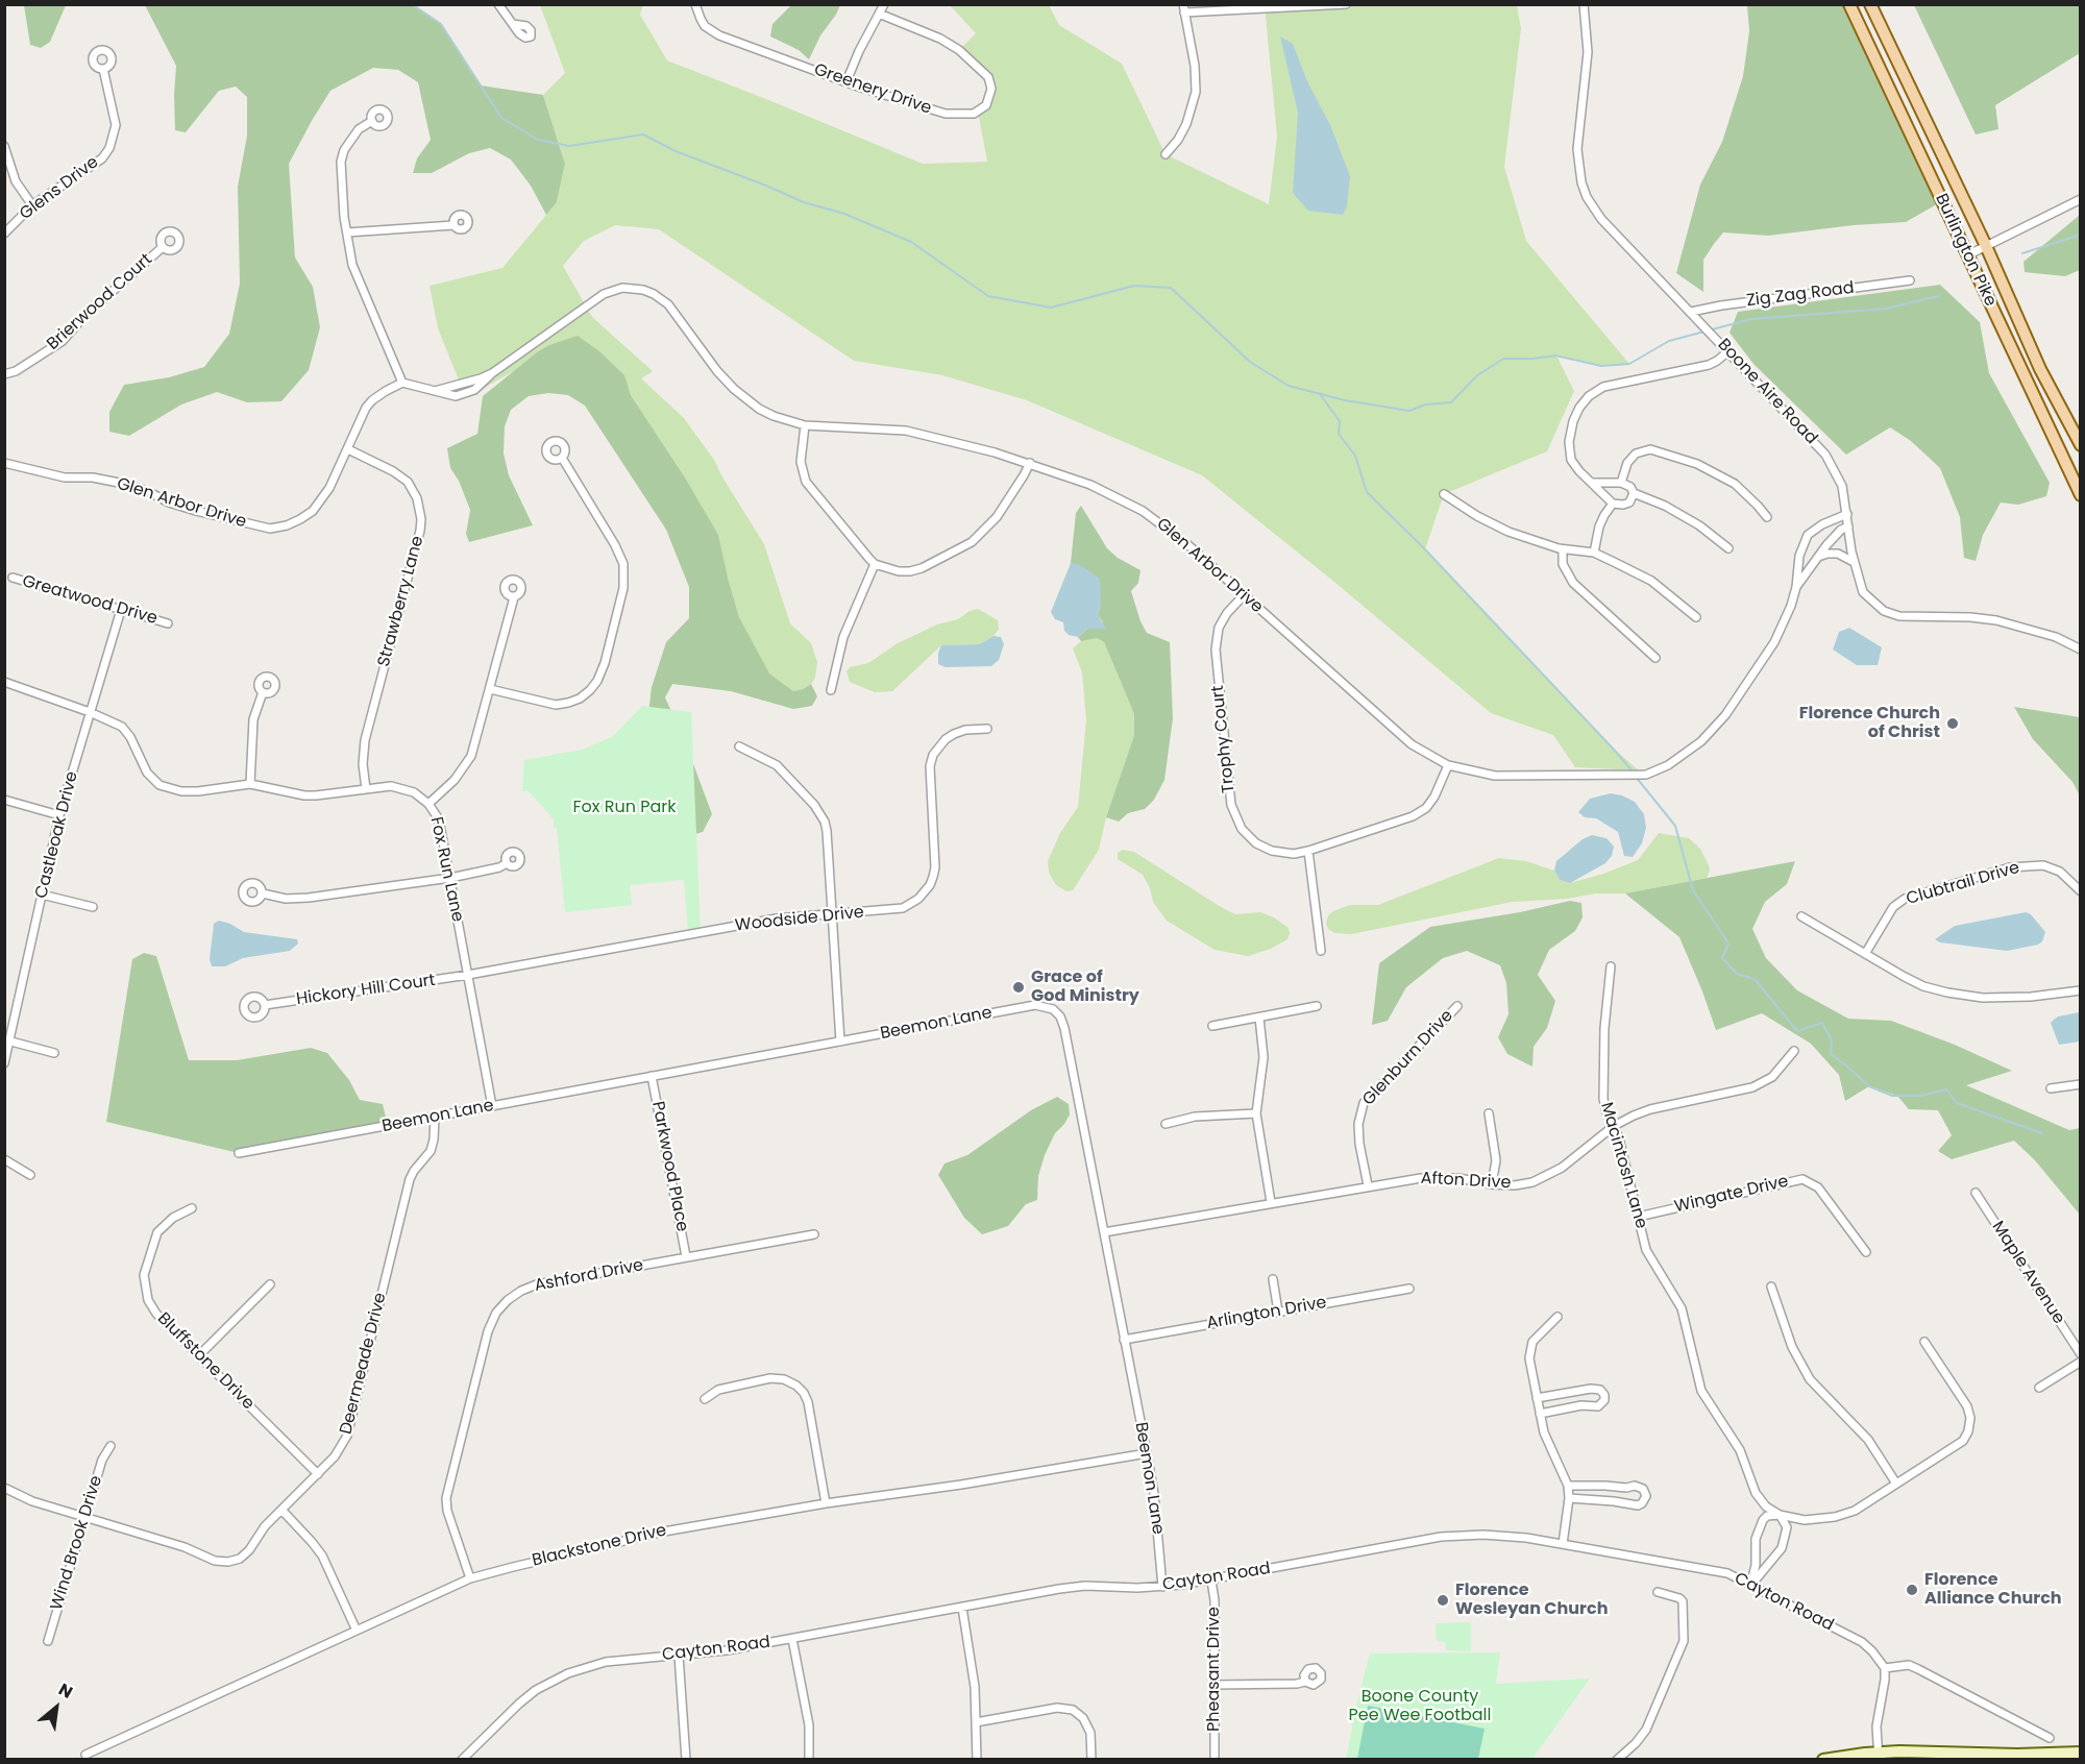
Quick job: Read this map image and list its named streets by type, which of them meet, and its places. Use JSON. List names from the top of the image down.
{
  "streets": {
    "main road": ["Burlington Pike"],
    "street": [
      "Greenery Drive",
      "Glens Drive",
      "Zig Zag Road",
      "Brierwood Court",
      "Boone Aire Road",
      "Glen Arbor Drive",
      "Greatwood Drive",
      "Strawberry Lane",
      "Trophy Court",
      "Castleoak Drive",
      "Fox Run Lane",
      "Clubtrail Drive",
      "Woodside Drive",
      "Hickory Hill Court",
      "Beemon Lane",
      "Glenburn Drive",
      "Macintosh Lane",
      "Parkwood Place",
      "Afton Drive",
      "Wingate Drive",
      "Maple Avenue",
      "Ashford Drive",
      "Arlington Drive",
      "Bluffstone Drive",
      "Deermeade Drive",
      "Wind Brook Drive",
      "Blackstone Drive",
      "Cayton Road",
      "Pheasant Drive"
    ]
  },
  "crossings": [
    ["Zig Zag Road", "Boone Aire Road"],
    ["Boone Aire Road", "Glen Arbor Drive"],
    ["Glen Arbor Drive", "Strawberry Lane"],
    ["Glen Arbor Drive", "Trophy Court"],
    ["Greatwood Drive", "Castleoak Drive"],
    ["Strawberry Lane", "Fox Run Lane"],
    ["Castleoak Drive", "Fox Run Lane"],
    ["Fox Run Lane", "Woodside Drive"],
    ["Fox Run Lane", "Hickory Hill Court"],
    ["Fox Run Lane", "Beemon Lane"],
    ["Woodside Drive", "Hickory Hill Court"],
    ["Beemon Lane", "Parkwood Place"],
    ["Beemon Lane", "Afton Drive"],
    ["Beemon Lane", "Arlington Drive"],
    ["Beemon Lane", "Deermeade Drive"],
    ["Beemon Lane", "Blackstone Drive"],
    ["Beemon Lane", "Cayton Road"],
    ["Glenburn Drive", "Afton Drive"],
    ["Macintosh Lane", "Afton Drive"],
    ["Macintosh Lane", "Wingate Drive"],
    ["Parkwood Place", "Ashford Drive"],
    ["Ashford Drive", "Blackstone Drive"],
    ["Bluffstone Drive", "Deermeade Drive"],
    ["Deermeade Drive", "Wind Brook Drive"],
    ["Cayton Road", "Pheasant Drive"]
  ],
  "parks": ["Fox Run Park", "Boone County Pee Wee Football"],
  "places": [
    "Florence Church of Christ",
    "Grace of God Ministry",
    "Florence Alliance Church",
    "Florence Wesleyan Church"
  ],
  "north": "top right"
}
